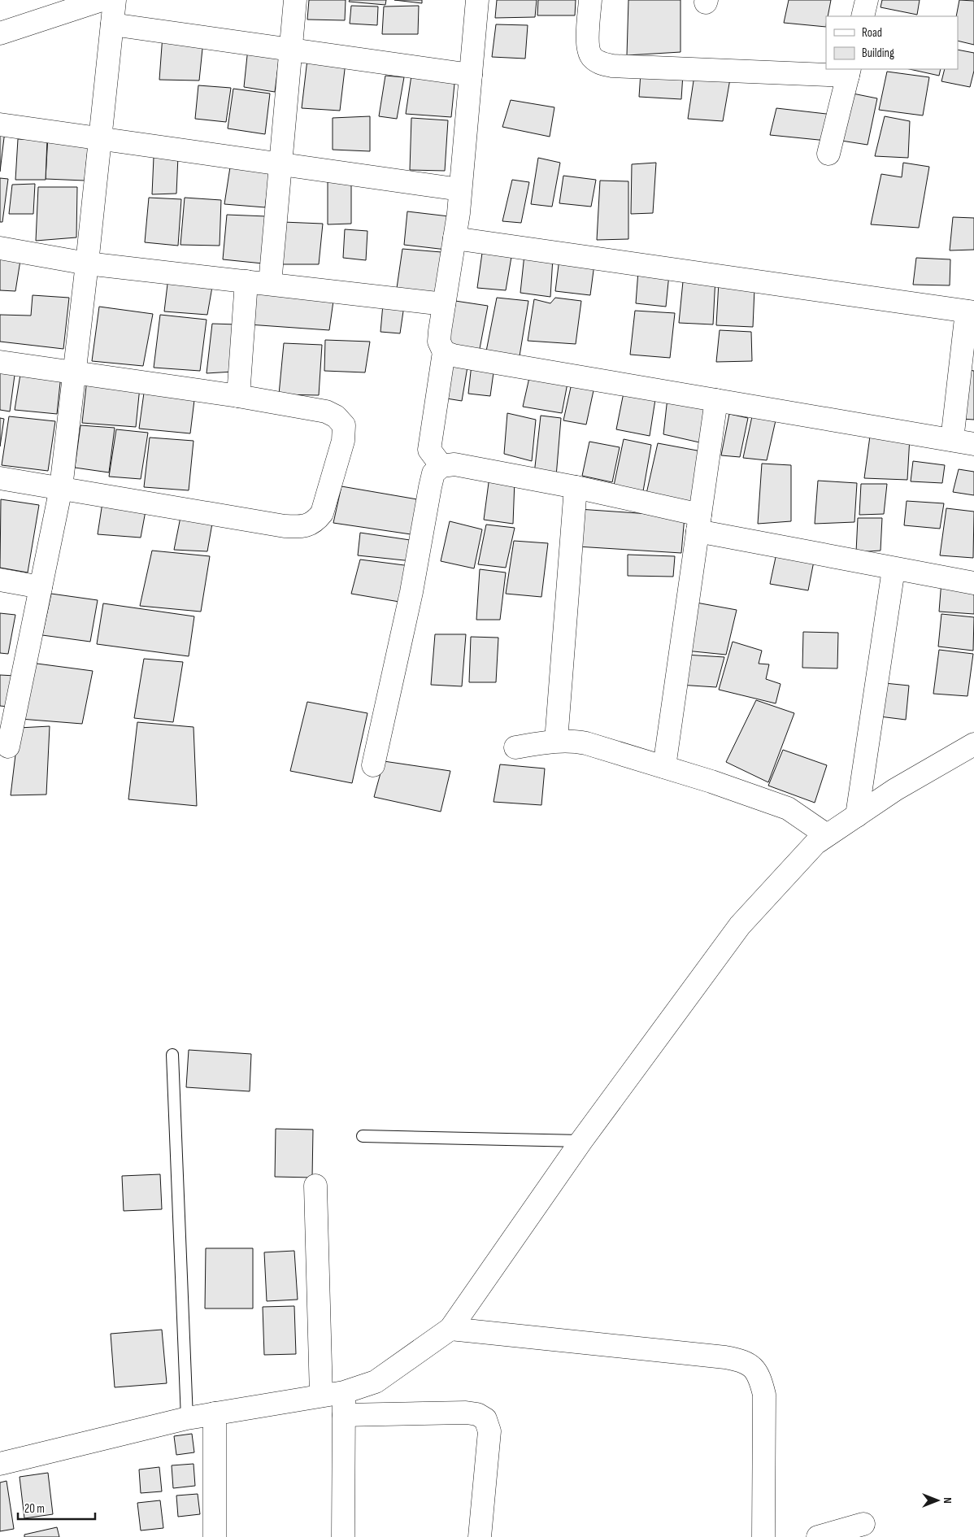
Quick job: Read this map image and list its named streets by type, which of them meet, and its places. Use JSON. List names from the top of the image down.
{
  "legend": ["Road", "Building"],
  "scale_bar": "20 m",
  "north": "right"
}
